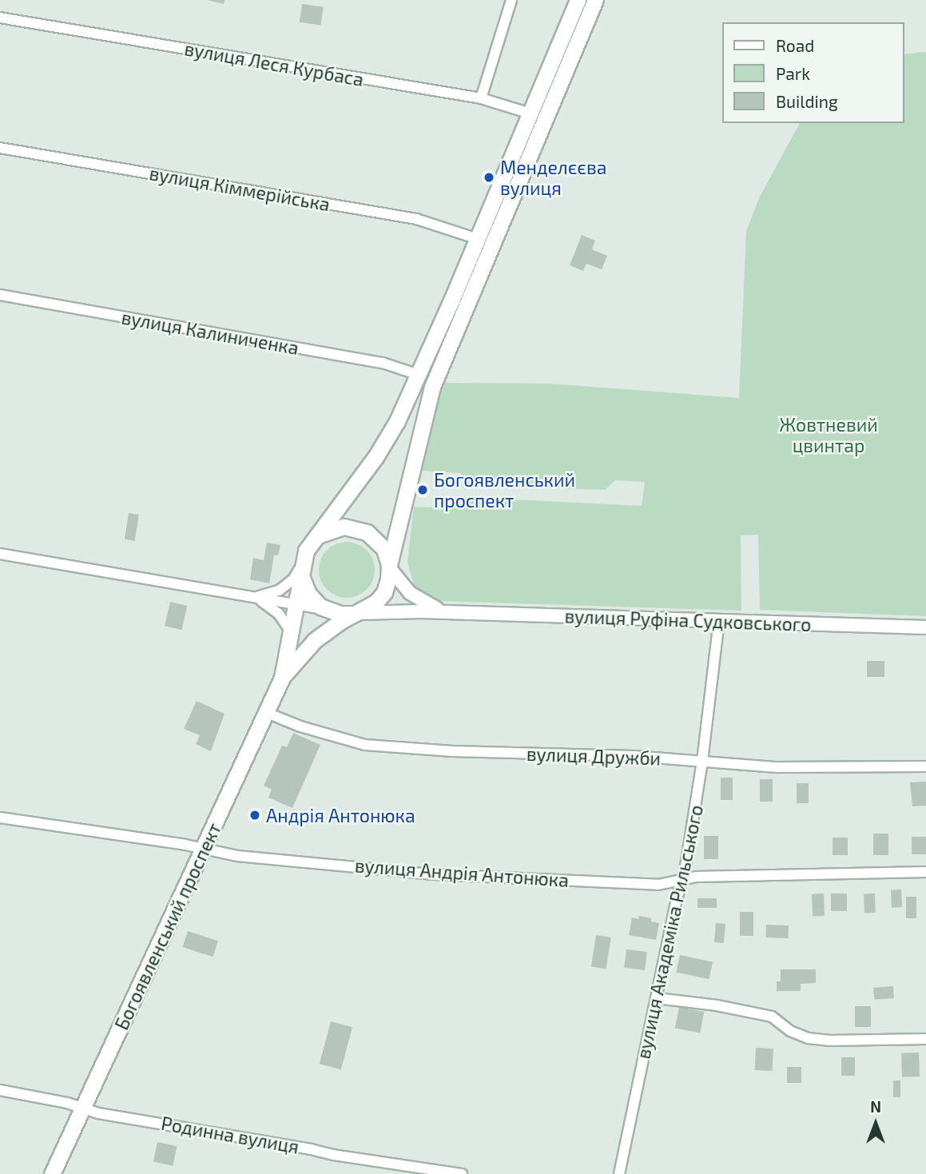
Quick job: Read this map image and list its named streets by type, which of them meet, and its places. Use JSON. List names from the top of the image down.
{
  "streets": {
    "main road": ["вулиця Руфіна Судковського", "Богоявленський проспект"],
    "street": [
      "вулиця Леся Курбаса",
      "вулиця Кіммерійська",
      "вулиця Калиниченка",
      "вулиця Дружби",
      "вулиця Андрія Антонюка",
      "вулиця Академіка Рильського",
      "Родинна вулиця"
    ]
  },
  "crossings": [
    ["вулиця Леся Курбаса", "Богоявленський проспект"],
    ["вулиця Кіммерійська", "Богоявленський проспект"],
    ["вулиця Калиниченка", "Богоявленський проспект"],
    ["вулиця Руфіна Судковського", "Богоявленський проспект"],
    ["вулиця Руфіна Судковського", "вулиця Академіка Рильського"],
    ["вулиця Дружби", "Богоявленський проспект"],
    ["вулиця Дружби", "вулиця Академіка Рильського"],
    ["вулиця Андрія Антонюка", "Богоявленський проспект"],
    ["вулиця Андрія Антонюка", "вулиця Академіка Рильського"],
    ["Богоявленський проспект", "Родинна вулиця"]
  ],
  "parks": ["Жовтневий цвинтар"],
  "places": ["Менделєєва вулиця", "Богоявленський проспект", "Андрія Антонюка"],
  "legend": ["Road", "Park", "Building"],
  "north": "top"
}
